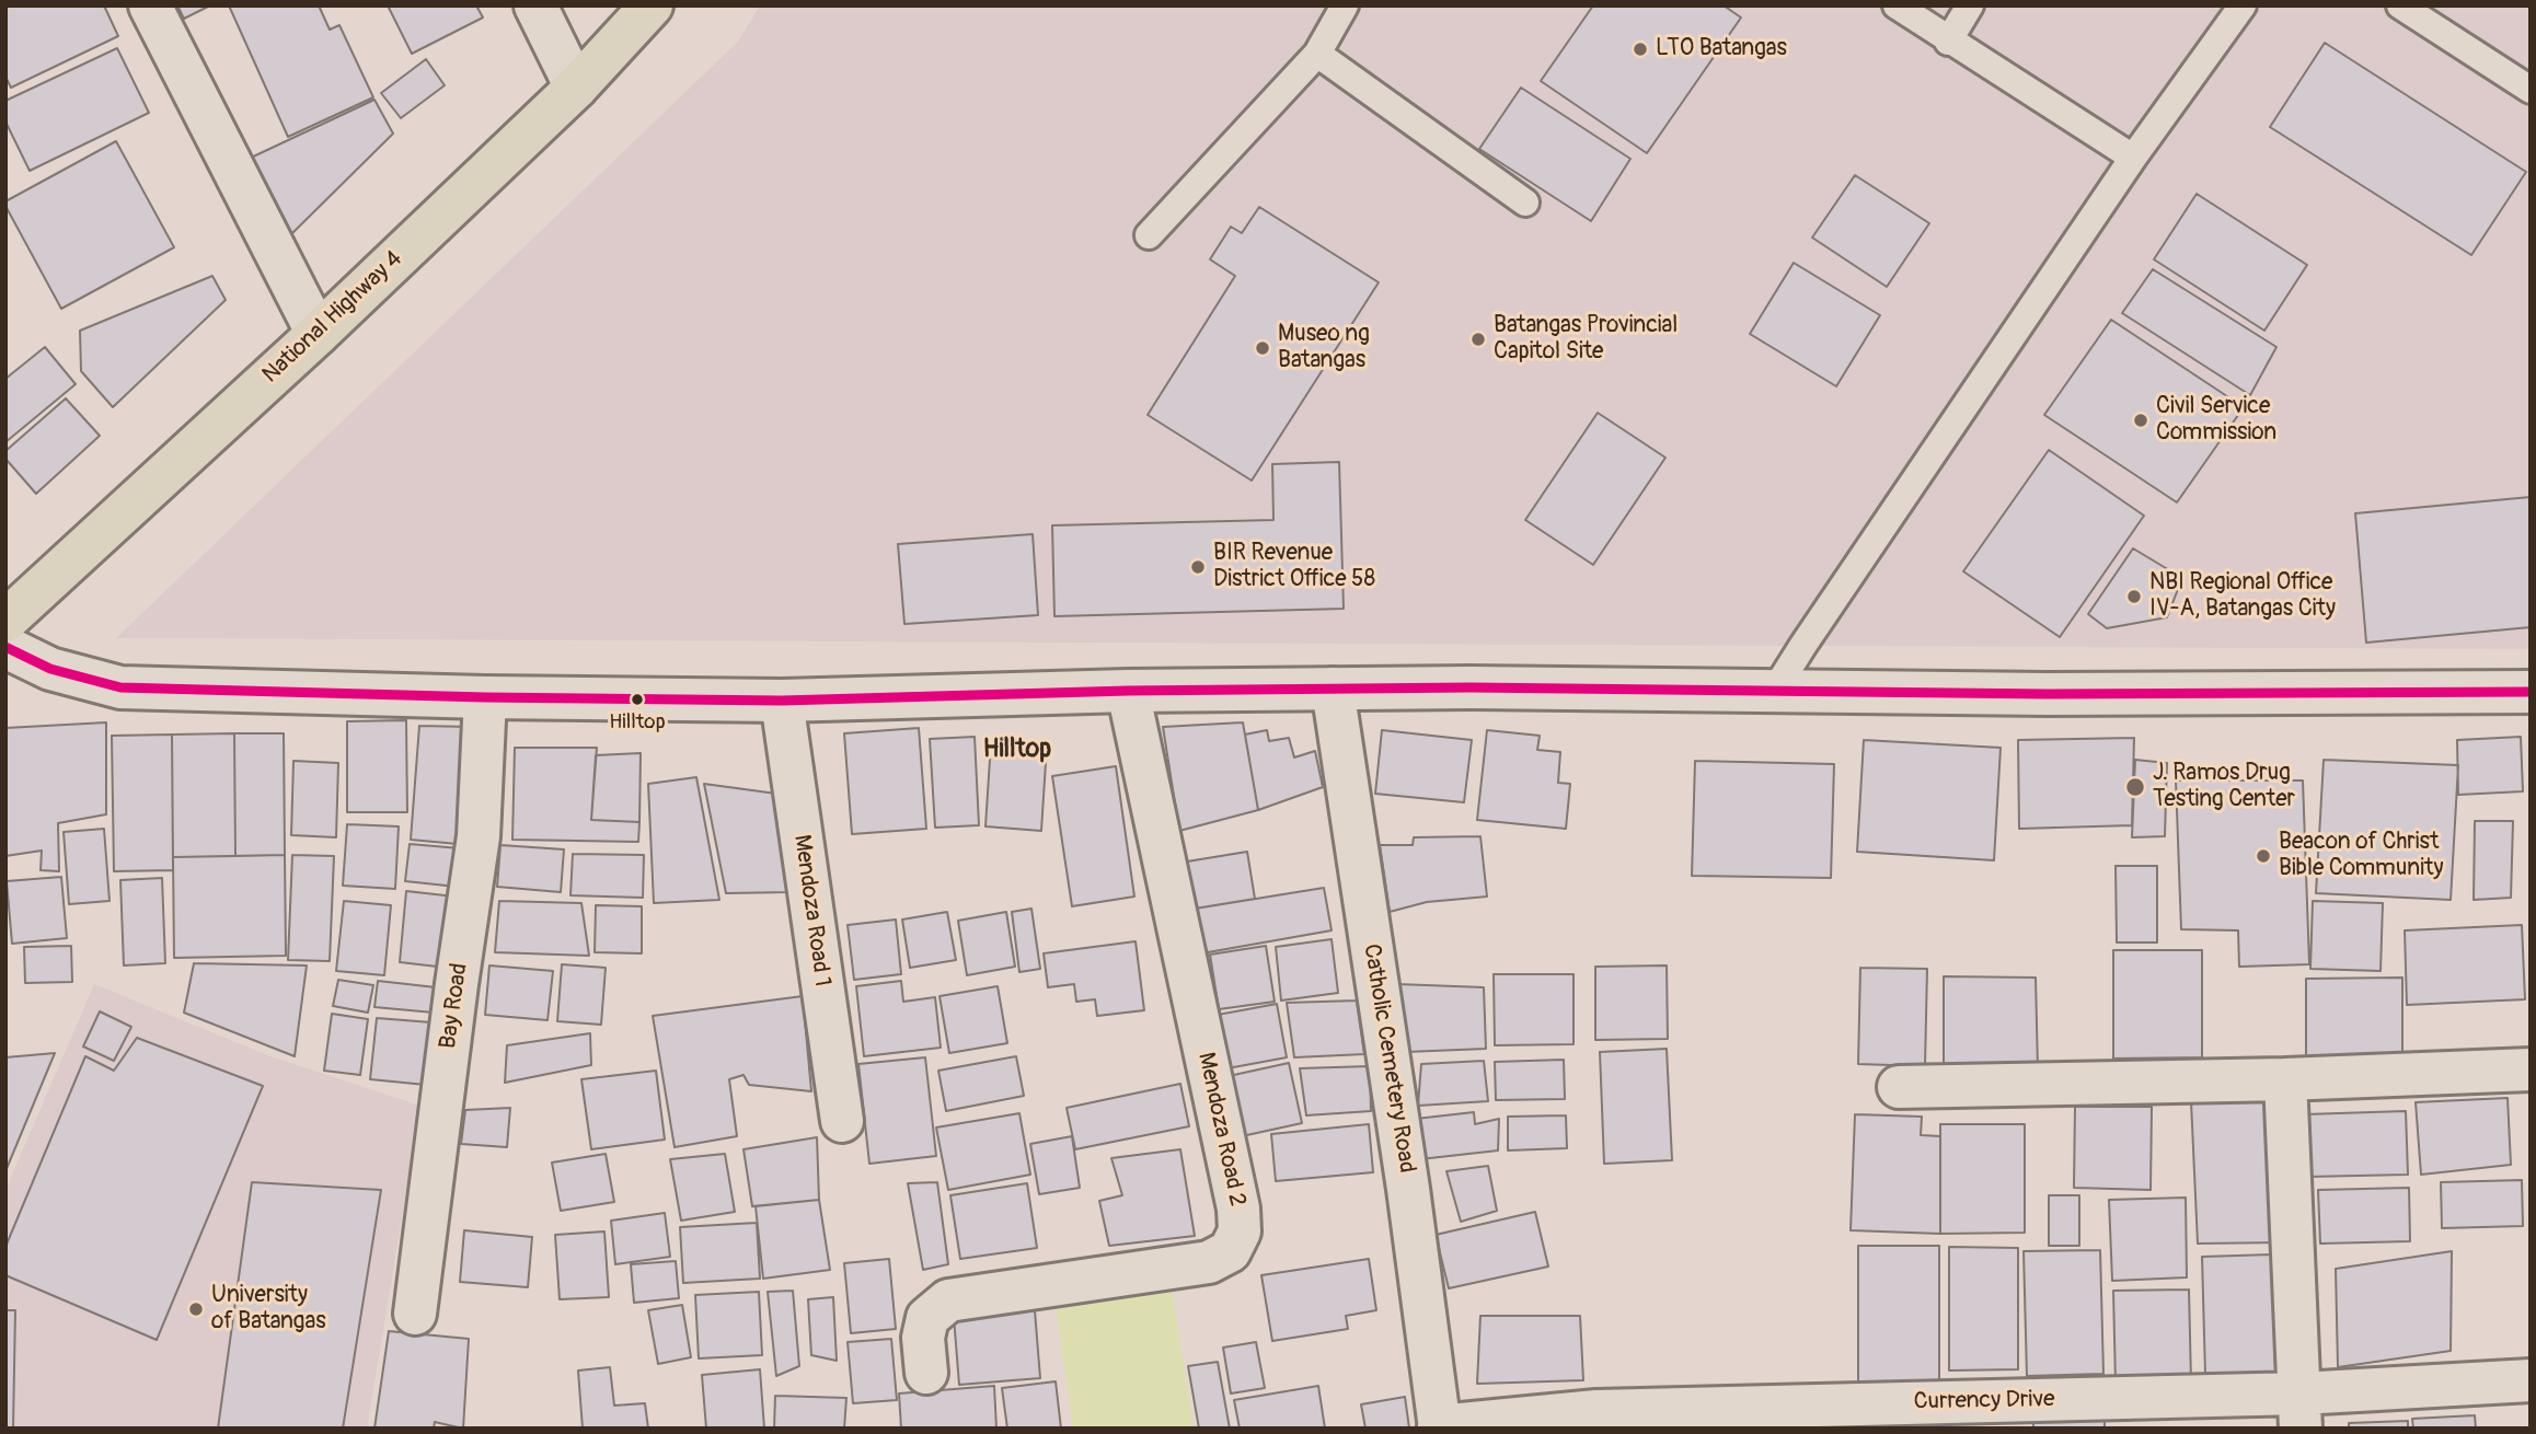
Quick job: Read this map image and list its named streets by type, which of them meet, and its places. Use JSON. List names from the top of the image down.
{
  "streets": {
    "main road": ["National Highway 4"],
    "street": [
      "Mendoza Road 1",
      "Bay Road",
      "Catholic Cemetery Road",
      "Mendoza Road 2",
      "Currency Drive"
    ]
  },
  "crossings": [
    ["Catholic Cemetery Road", "Currency Drive"]
  ],
  "districts": ["Hilltop"],
  "places": [
    "LTO Batangas",
    "Batangas Provincial Capitol Site",
    "Museo ng Batangas",
    "Civil Service Commission",
    "BIR Revenue District Office 58",
    "NBI Regional Office IV-A, Batangas City",
    "Hilltop",
    "J. Ramos Drug Testing Center",
    "Beacon of Christ Bible Community",
    "University of Batangas"
  ]
}
